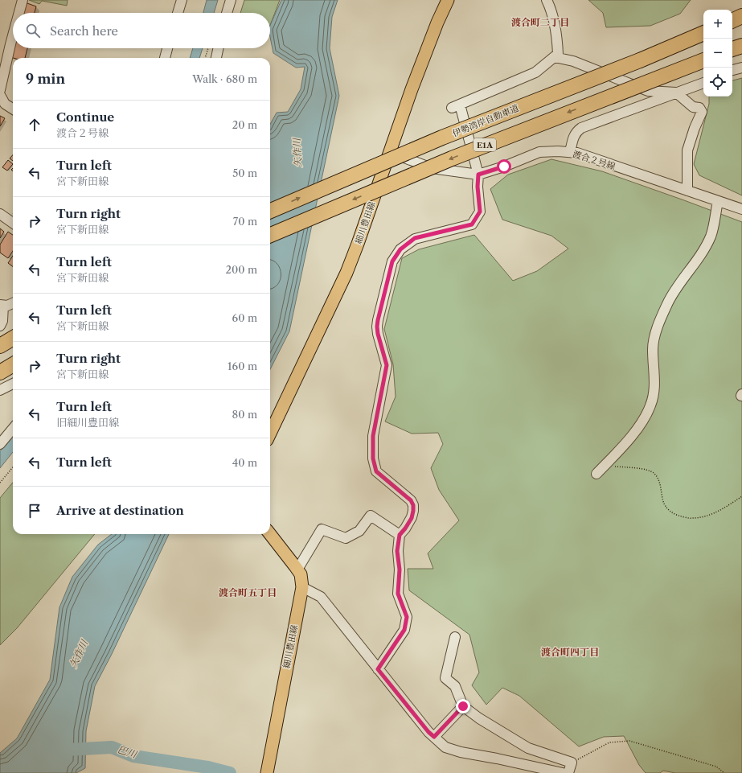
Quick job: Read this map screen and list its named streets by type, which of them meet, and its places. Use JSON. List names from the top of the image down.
{
  "streets": {
    "highway": ["伊勢湾岸自動車道", "E1A"],
    "main road": ["細川豊田線"],
    "street": ["渡合２号線"]
  },
  "crossings": [
    ["渡合２号線", "細川豊田線"]
  ],
  "districts": ["渡合町二丁目", "渡合町五丁目", "渡合町四丁目"],
  "water": ["矢作川", "巴川"],
  "page": {
    "map_buttons": ["+", "−"],
    "search": "Search here",
    "heading": ["9 min", "Walk · 680 m"],
    "list": [
      ["Continue", "渡合２号線", "20 m"],
      ["Turn left", "宮下新田線", "50 m"],
      ["Turn right", "宮下新田線", "70 m"],
      ["Turn left", "宮下新田線", "200 m"],
      ["Turn left", "宮下新田線", "60 m"],
      ["Turn right", "宮下新田線", "160 m"],
      ["Turn left", "旧細川豊田線", "80 m"],
      ["Turn left", "40 m"],
      "Arrive at destination"
    ]
  }
}
